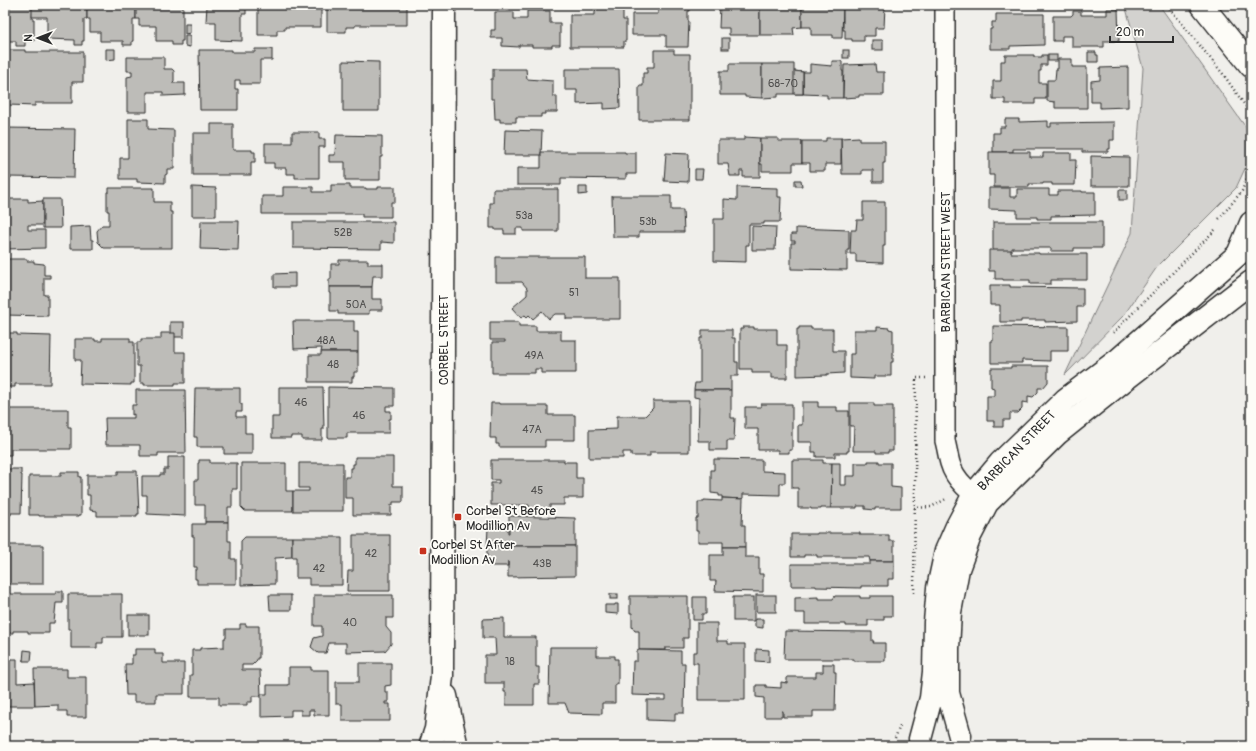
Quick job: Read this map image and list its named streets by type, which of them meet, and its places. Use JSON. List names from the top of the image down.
{
  "streets": {
    "main road": ["CORBEL STREET", "BARBICAN STREET"],
    "street": ["BARBICAN STREET WEST"]
  },
  "crossings": [
    ["BARBICAN STREET WEST", "BARBICAN STREET"]
  ],
  "places": {
    "transit": ["Corbel St Before Modillion Av", "Corbel St After Modillion Av"]
  },
  "house_numbers": [
    "68-70",
    "53a",
    "53b",
    "52B",
    "51",
    "50A",
    "48A",
    "49A",
    "48",
    "46",
    "46",
    "47A",
    "45",
    "42",
    "43B",
    "42",
    "40",
    "18"
  ],
  "scale_bar": "20 m",
  "north": "left"
}
